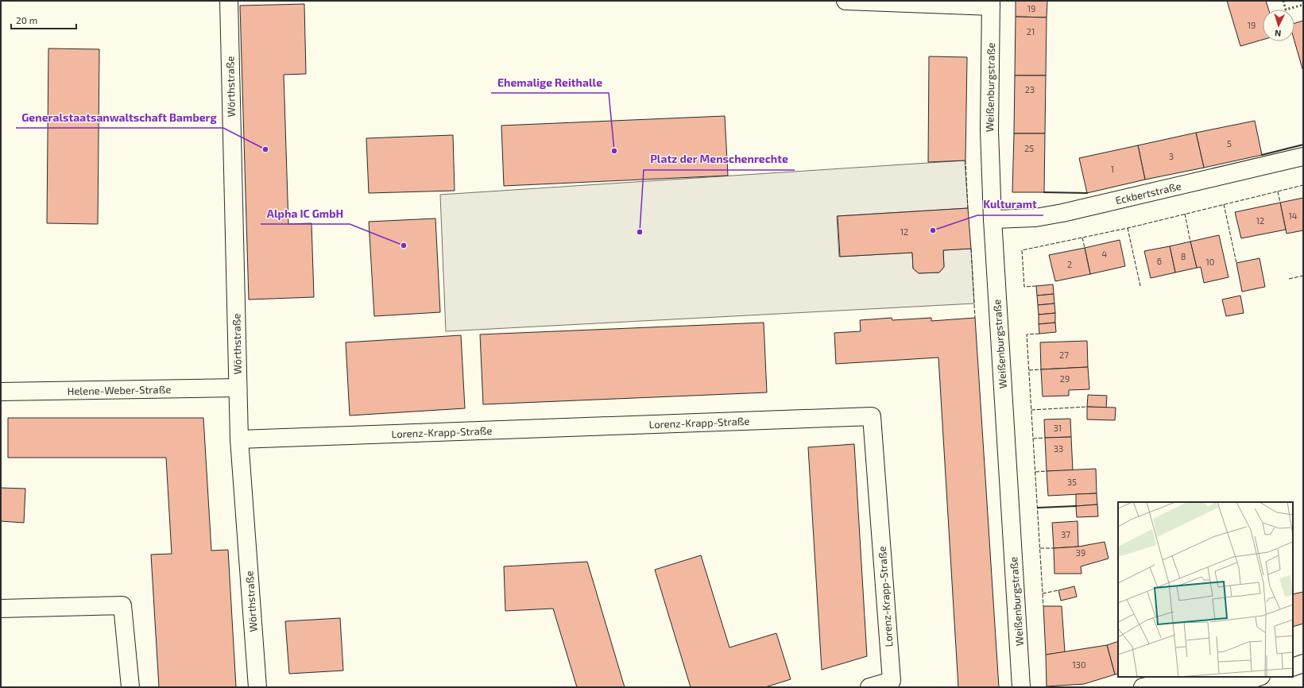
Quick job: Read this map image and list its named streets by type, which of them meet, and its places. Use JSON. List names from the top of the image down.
{
  "streets": {
    "street": [
      "Wörthstraße",
      "Weißenburgstraße",
      "Eckbertstraße",
      "Helene-Weber-Straße",
      "Lorenz-Krapp-Straße"
    ]
  },
  "crossings": [
    ["Wörthstraße", "Helene-Weber-Straße"],
    ["Wörthstraße", "Lorenz-Krapp-Straße"],
    ["Weißenburgstraße", "Eckbertstraße"]
  ],
  "places": [
    "Generalstaatsanwaltschaft Bamberg",
    "Ehemalige Reithalle",
    "Kulturamt",
    "Platz der Menschenrechte",
    "Alpha IC GmbH"
  ],
  "house_numbers": [
    "19",
    "19",
    "21",
    "23",
    "5",
    "25",
    "3",
    "1",
    "14",
    "12",
    "12",
    "4",
    "8",
    "6",
    "10",
    "2",
    "27",
    "29",
    "31",
    "33",
    "35",
    "37",
    "39",
    "130"
  ],
  "scale_bar": "20 m",
  "north": "bottom"
}
